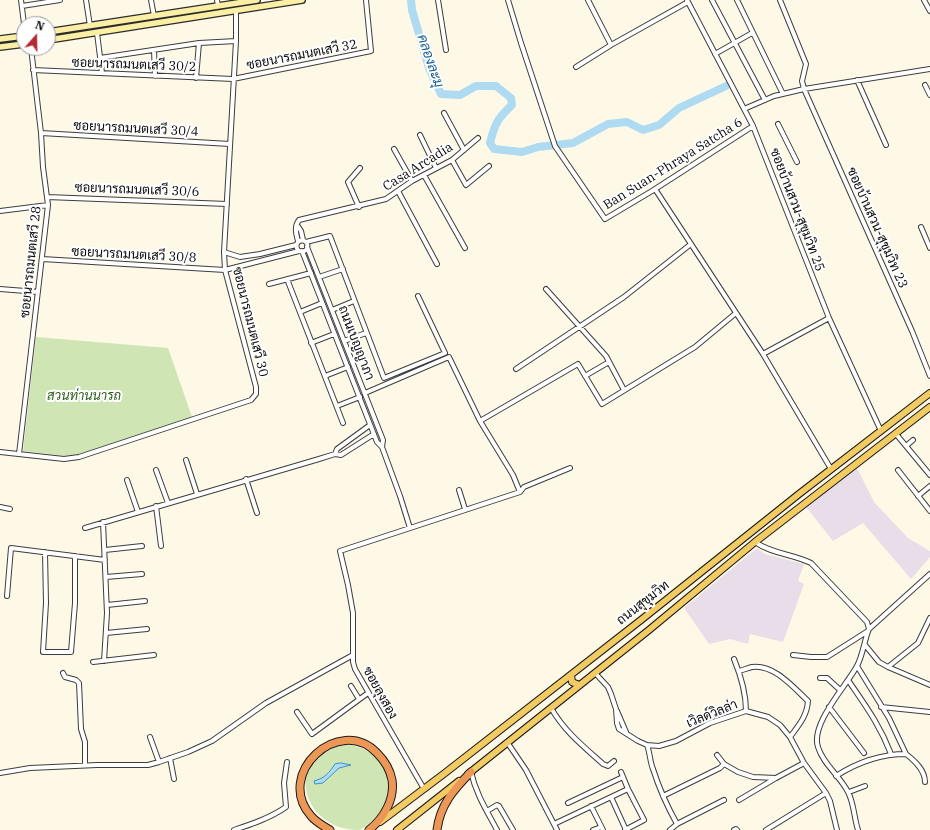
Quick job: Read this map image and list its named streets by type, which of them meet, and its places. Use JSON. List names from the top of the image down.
{
  "streets": {
    "main road": ["ถนนสุขุมวิท"],
    "street": [
      "ซอยนารถมนตเสวี 32",
      "ซอยนารถมนตเสวี 30/2",
      "ซอยนารถมนตเสวี 30/4",
      "Ban Suan-Phraya Satcha 6",
      "Casa Arcadia",
      "ซอยนารถมนตเสวี 30/6",
      "ซอยบ้านสวน-สุขุมวิท 25",
      "ซอยบ้านสวน-สุขุมวิท 23",
      "ซอยนารถมนตเสวี 30/8",
      "ซอยนารถมนตเสวี 28",
      "ซอยนารถมนตเสวี 30",
      "ถนนเบญญาภา",
      "ซอยลุงสอง",
      "เวิลด์วิลล่า"
    ]
  },
  "crossings": [
    ["ซอยนารถมนตเสวี 32", "ซอยนารถมนตเสวี 30/2"],
    ["ซอยนารถมนตเสวี 32", "ซอยนารถมนตเสวี 30"],
    ["ซอยนารถมนตเสวี 30/2", "ซอยนารถมนตเสวี 28"],
    ["ซอยนารถมนตเสวี 30/2", "ซอยนารถมนตเสวี 30"],
    ["ซอยนารถมนตเสวี 30/4", "ซอยนารถมนตเสวี 28"],
    ["ซอยนารถมนตเสวี 30/4", "ซอยนารถมนตเสวี 30"],
    ["Ban Suan-Phraya Satcha 6", "ซอยบ้านสวน-สุขุมวิท 25"],
    ["Casa Arcadia", "ถนนเบญญาภา"],
    ["ซอยนารถมนตเสวี 30/6", "ซอยนารถมนตเสวี 28"],
    ["ซอยนารถมนตเสวี 30/6", "ซอยนารถมนตเสวี 30"],
    ["ซอยบ้านสวน-สุขุมวิท 25", "ถนนสุขุมวิท"],
    ["ซอยนารถมนตเสวี 30/8", "ซอยนารถมนตเสวี 28"],
    ["ซอยนารถมนตเสวี 30/8", "ซอยนารถมนตเสวี 30"],
    ["ซอยนารถมนตเสวี 30/8", "ถนนเบญญาภา"],
    ["ซอยนารถมนตเสวี 28", "ซอยนารถมนตเสวี 30"],
    ["ถนนเบญญาภา", "ซอยลุงสอง"],
    ["ถนนสุขุมวิท", "ซอยลุงสอง"]
  ],
  "water": ["คลองละมุ"],
  "parks": ["สวนท่านนารถ"],
  "north": "top"
}
